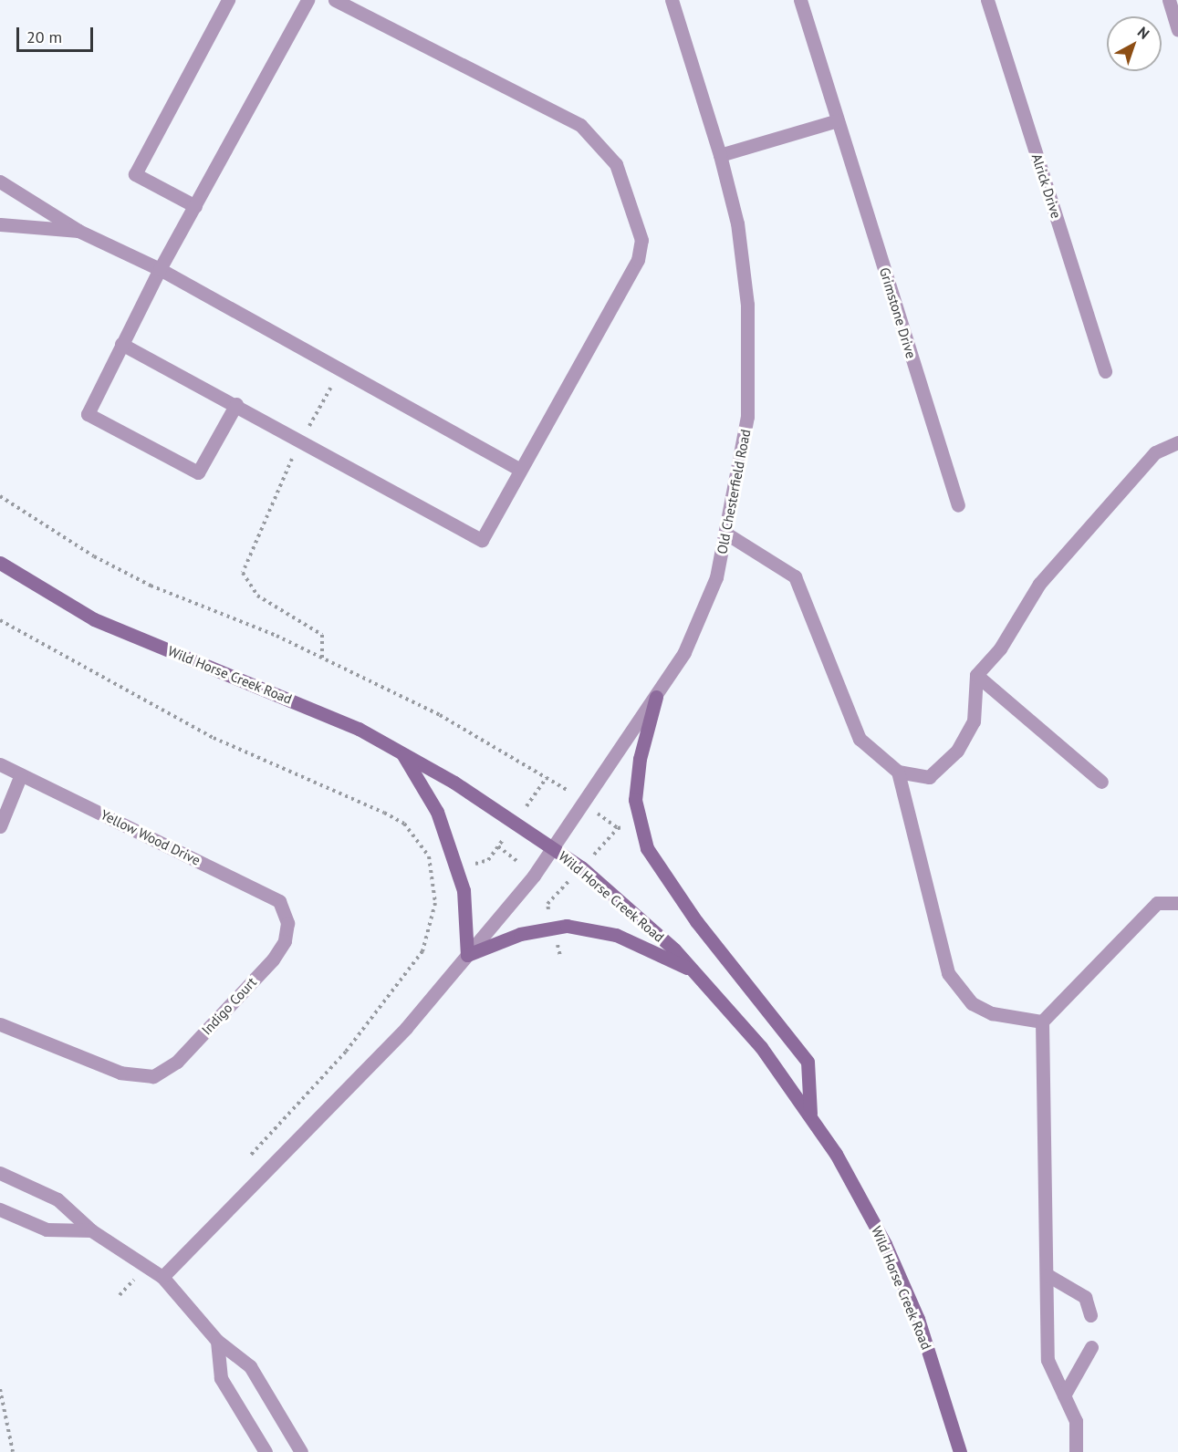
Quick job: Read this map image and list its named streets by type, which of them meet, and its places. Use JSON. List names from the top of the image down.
{
  "streets": {
    "main road": ["Wild Horse Creek Road"],
    "street": [
      "Alrick Drive",
      "Grimstone Drive",
      "Old Chesterfield Road",
      "Yellow Wood Drive",
      "Indigo Court"
    ]
  },
  "crossings": [
    ["Old Chesterfield Road", "Wild Horse Creek Road"],
    ["Yellow Wood Drive", "Indigo Court"]
  ],
  "scale_bar": "20 m",
  "north": "top right"
}
